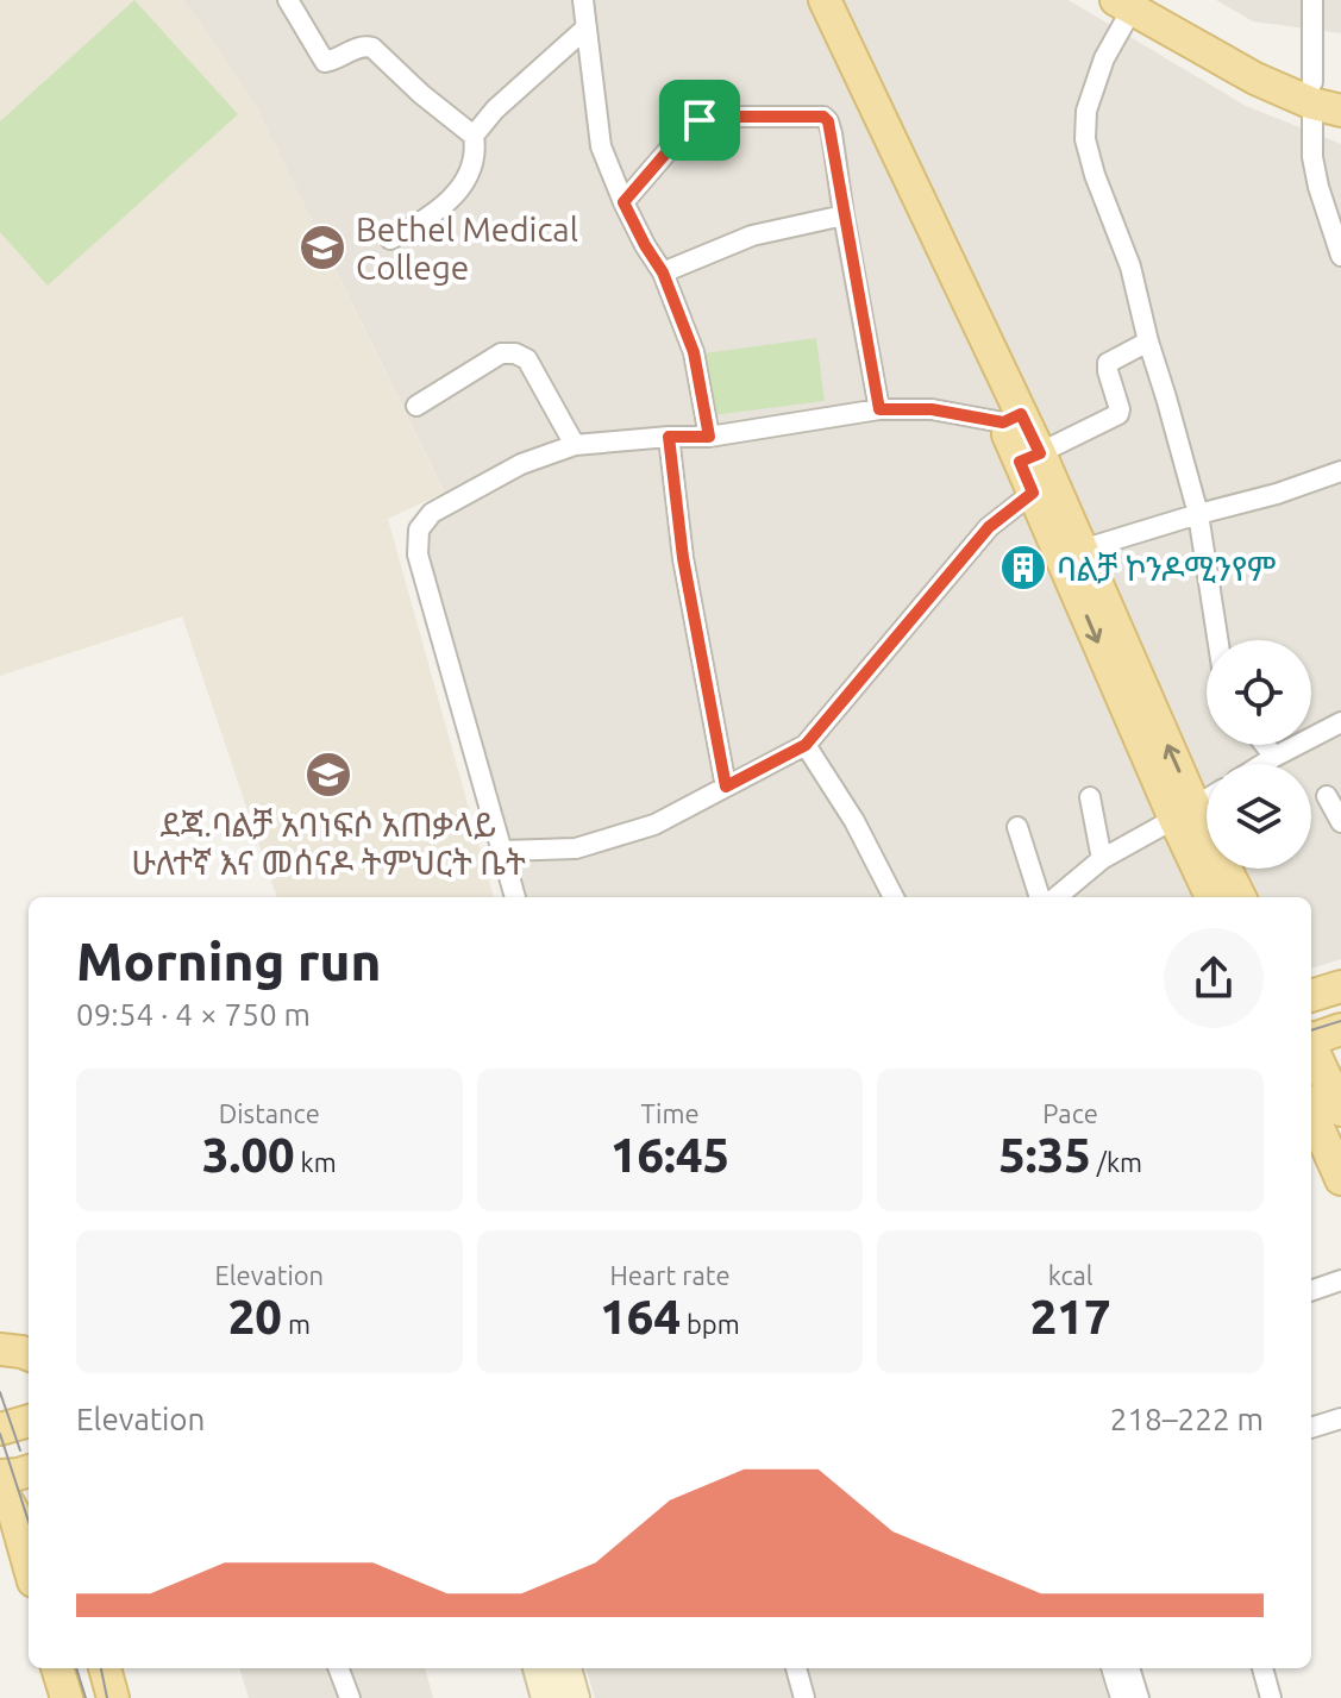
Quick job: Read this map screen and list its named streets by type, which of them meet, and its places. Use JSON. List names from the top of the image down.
{
  "places": {
    "school or university": ["Bethel Medical College", "ደጃ.ባልቻ አባነፍሶ አጠቃላይ ሁለተኛ እና መሰናዶ ትምህርት ቤት"],
    "building": ["ባልቻ ኮንዶሚንየም"]
  },
  "page": {
    "heading": ["Morning run", "09:54 · 4 × 750 m"],
    "stats": [
      ["Distance", "3.00 km"],
      ["Time", "16:45"],
      ["Pace", "5:35 /km"],
      ["Elevation", "20 m"],
      ["Heart rate", "164 bpm"],
      ["kcal", "217"]
    ],
    "chart": ["Elevation", "218–222 m"]
  }
}
